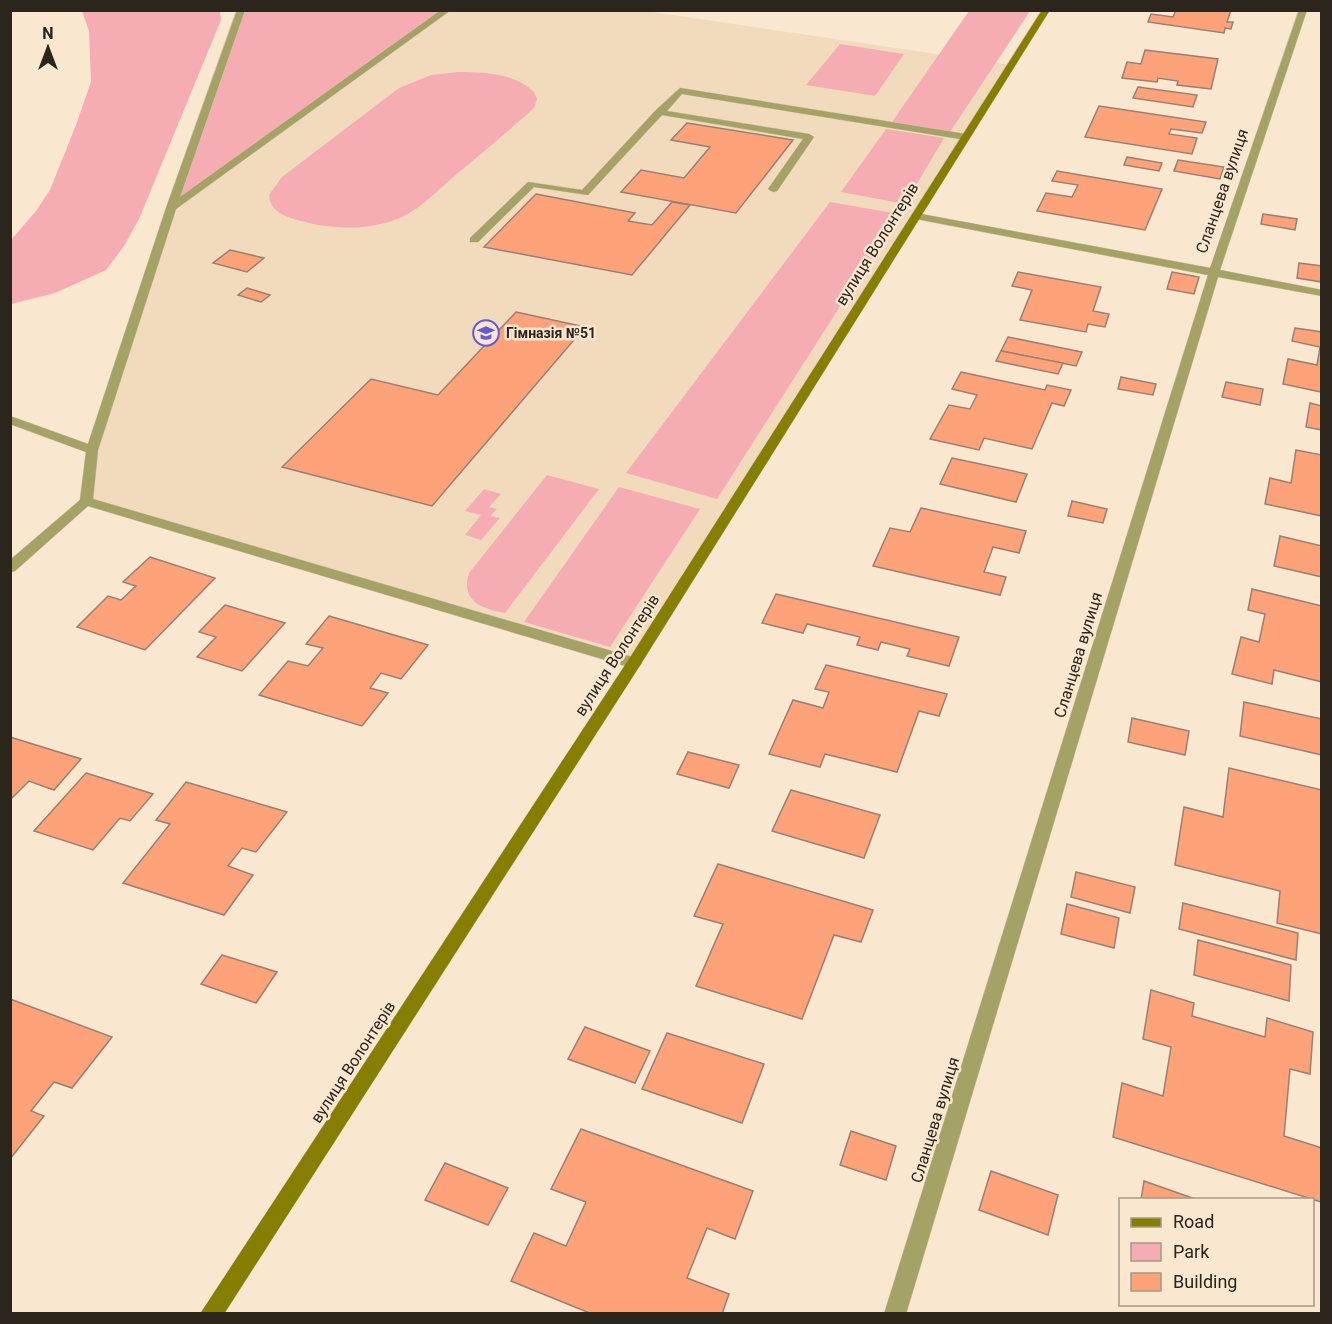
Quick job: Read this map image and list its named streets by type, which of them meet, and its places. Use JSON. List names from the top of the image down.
{
  "streets": {
    "street": ["Сланцева вулиця", "вулиця Волонтерів"]
  },
  "places": {
    "school or university": ["Гімназія №51"]
  },
  "legend": ["Road", "Park", "Building"],
  "north": "top"
}
